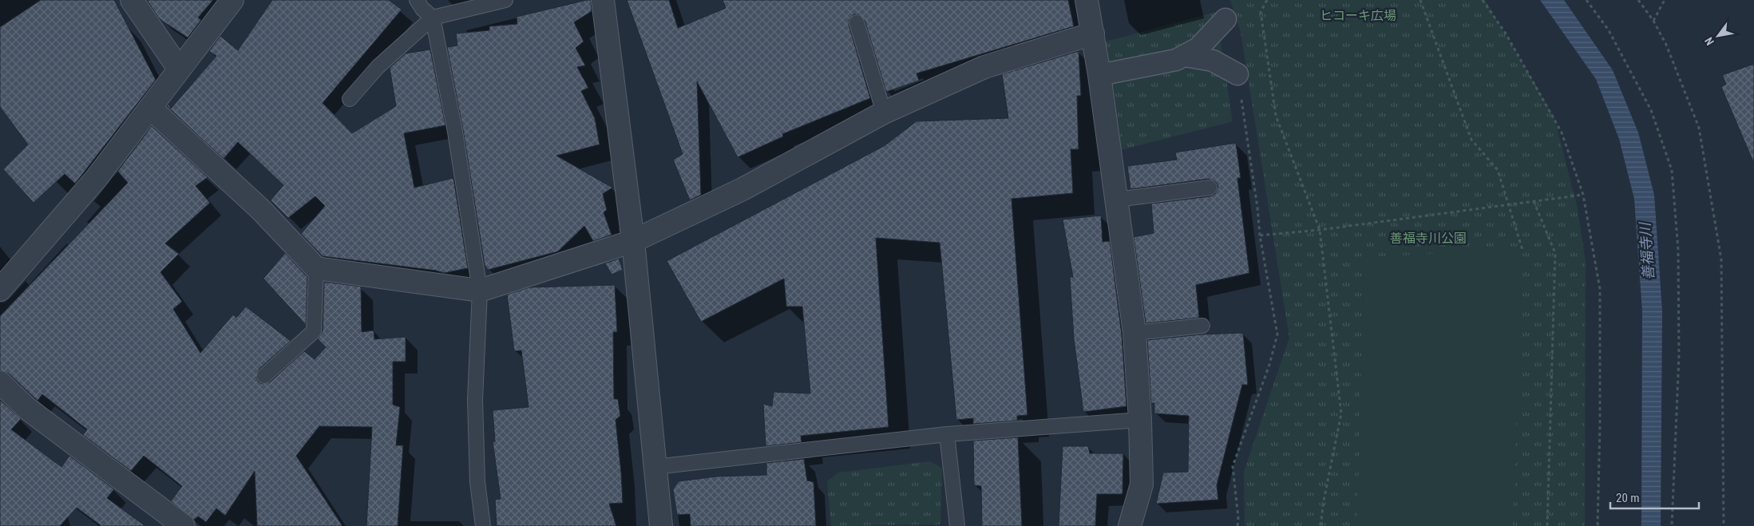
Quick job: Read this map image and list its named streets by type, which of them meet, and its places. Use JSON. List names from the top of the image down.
{
  "water": ["善福寺川"],
  "parks": ["ヒコーキ広場", "善福寺川公園"],
  "scale_bar": "20 m",
  "north": "bottom left"
}
